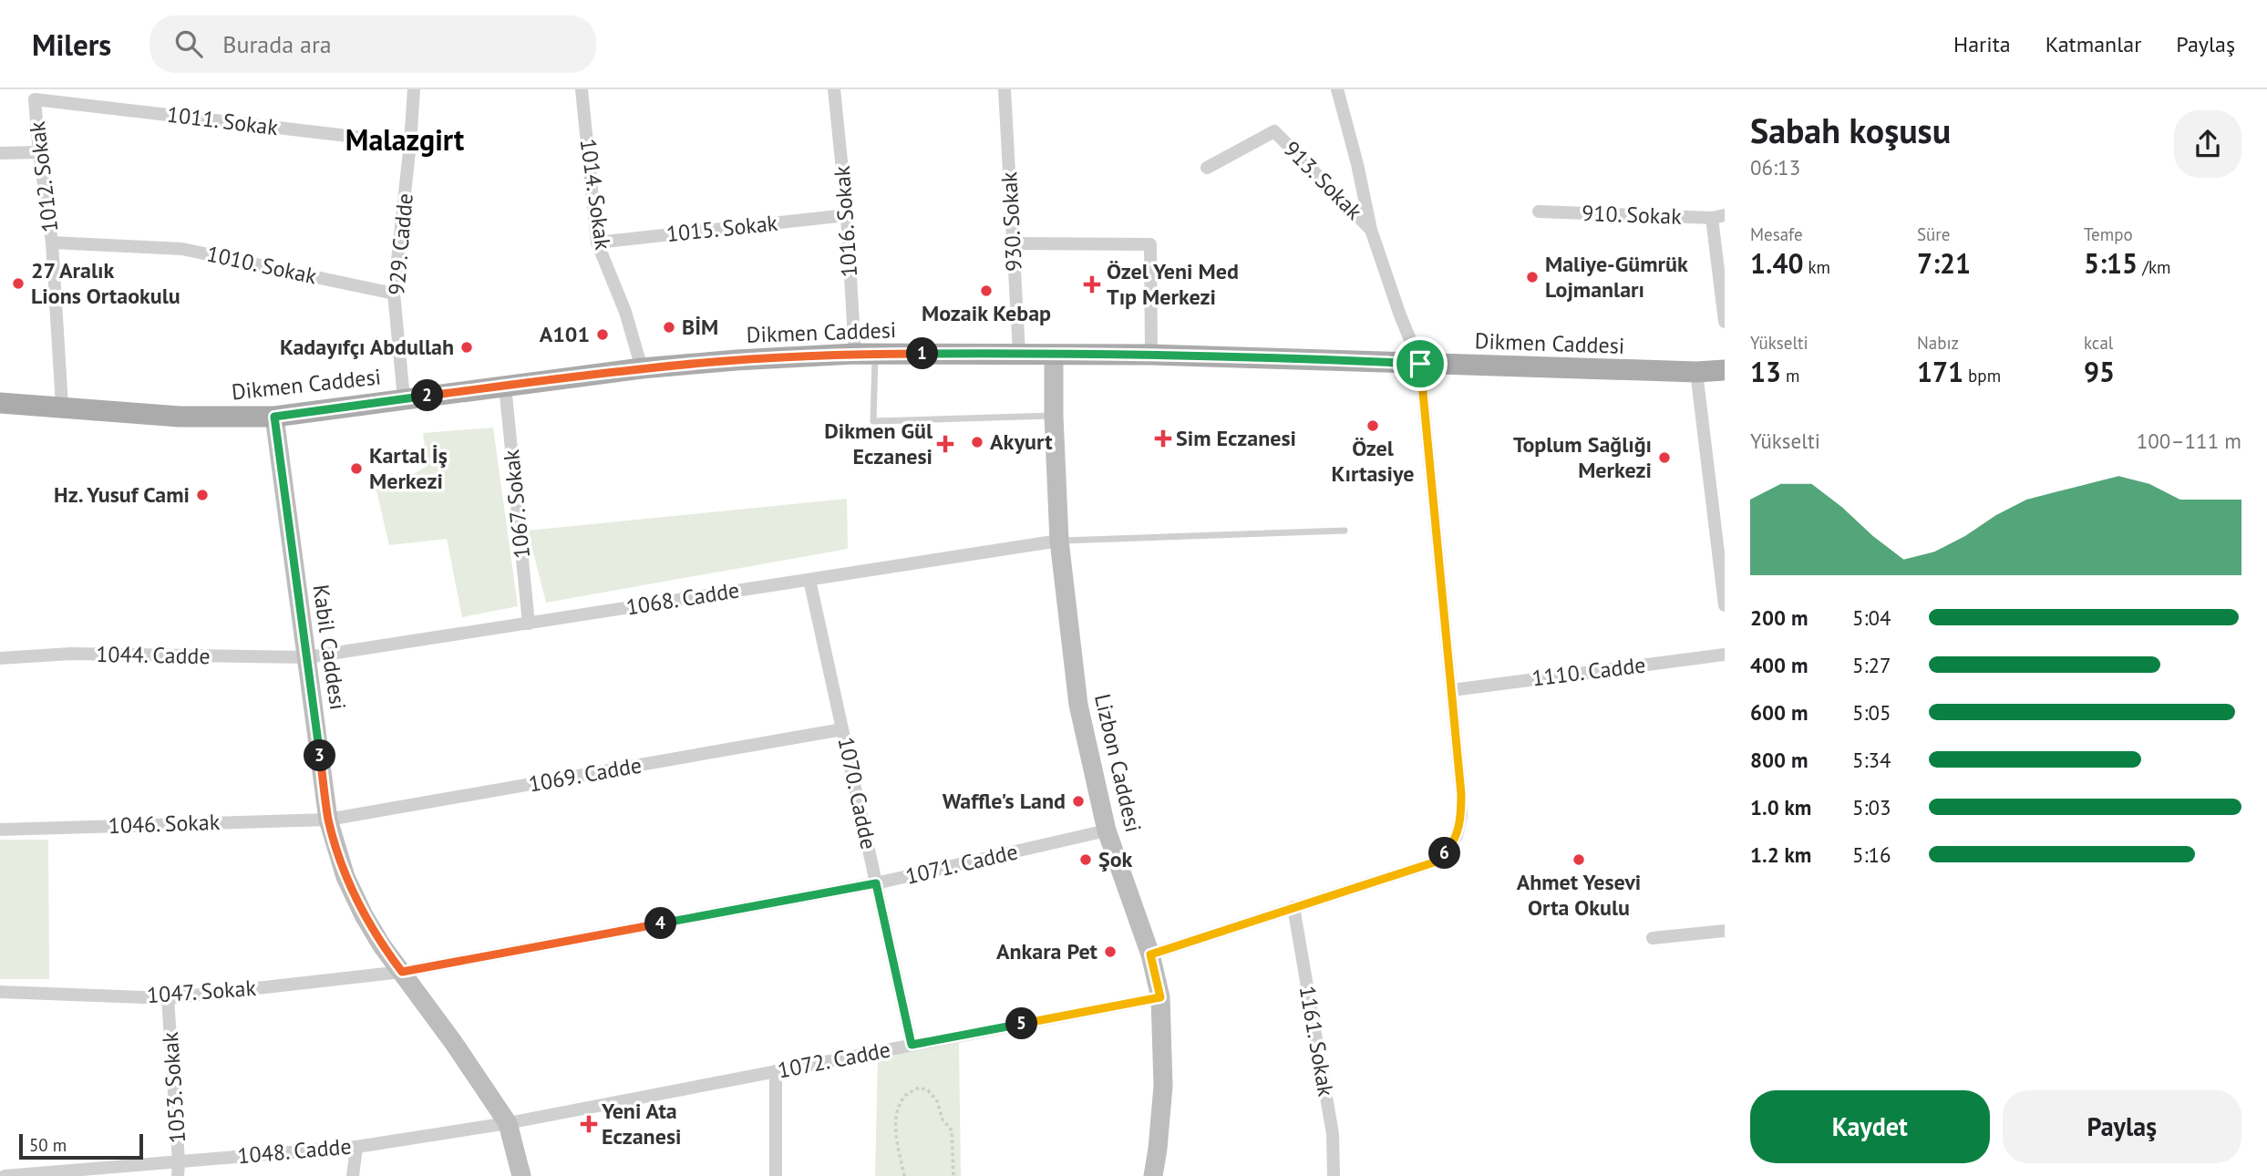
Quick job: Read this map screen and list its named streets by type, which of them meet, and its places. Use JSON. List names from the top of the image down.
{
  "streets": {
    "main road": ["Dikmen Caddesi", "Kabil Caddesi", "Lizbon Caddesi"],
    "street": [
      "1011. Sokak",
      "1012. Sokak",
      "913. Sokak",
      "1014. Sokak",
      "910. Sokak",
      "1016. Sokak",
      "930. Sokak",
      "1015. Sokak",
      "929. Cadde",
      "1010. Sokak",
      "1067. Sokak",
      "1068. Cadde",
      "1044. Cadde",
      "1110. Cadde",
      "1069. Cadde",
      "1070. Cadde",
      "1046. Sokak",
      "1071. Cadde",
      "1047. Sokak",
      "1161. Sokak",
      "1072. Cadde",
      "1053. Sokak",
      "1048. Cadde"
    ]
  },
  "crossings": [
    ["1011. Sokak", "1012. Sokak"],
    ["1011. Sokak", "929. Cadde"],
    ["1012. Sokak", "1010. Sokak"],
    ["1012. Sokak", "Dikmen Caddesi"],
    ["913. Sokak", "Dikmen Caddesi"],
    ["913. Sokak", "1110. Cadde"],
    ["913. Sokak", "Lizbon Caddesi"],
    ["913. Sokak", "1161. Sokak"],
    ["1014. Sokak", "1015. Sokak"],
    ["1014. Sokak", "Dikmen Caddesi"],
    ["1016. Sokak", "1015. Sokak"],
    ["1016. Sokak", "Dikmen Caddesi"],
    ["930. Sokak", "Dikmen Caddesi"],
    ["929. Cadde", "1010. Sokak"],
    ["929. Cadde", "Dikmen Caddesi"],
    ["Dikmen Caddesi", "1067. Sokak"],
    ["Dikmen Caddesi", "Kabil Caddesi"],
    ["Dikmen Caddesi", "Lizbon Caddesi"],
    ["1067. Sokak", "1068. Cadde"],
    ["1068. Cadde", "Kabil Caddesi"],
    ["1068. Cadde", "1044. Cadde"],
    ["1068. Cadde", "Lizbon Caddesi"],
    ["1068. Cadde", "1070. Cadde"],
    ["Kabil Caddesi", "1044. Cadde"],
    ["Kabil Caddesi", "1069. Cadde"],
    ["Kabil Caddesi", "1046. Sokak"],
    ["Kabil Caddesi", "1071. Cadde"],
    ["Kabil Caddesi", "1047. Sokak"],
    ["Kabil Caddesi", "1072. Cadde"],
    ["Kabil Caddesi", "1048. Cadde"],
    ["Lizbon Caddesi", "1071. Cadde"],
    ["Lizbon Caddesi", "1072. Cadde"],
    ["1069. Cadde", "1070. Cadde"],
    ["1069. Cadde", "1046. Sokak"],
    ["1070. Cadde", "1071. Cadde"],
    ["1070. Cadde", "1072. Cadde"],
    ["1071. Cadde", "1047. Sokak"],
    ["1047. Sokak", "1053. Sokak"],
    ["1072. Cadde", "1048. Cadde"],
    ["1053. Sokak", "1048. Cadde"]
  ],
  "districts": ["Malazgirt"],
  "places": {
    "other": [
      "Maliye-Gümrük Lojmanları",
      "27 Aralık Lions Ortaokulu",
      "Mozaik Kebap",
      "BİM",
      "A101",
      "Kadayıfçı Abdullah",
      "Özel Kırtasiye",
      "Akyurt",
      "Toplum Sağlığı Merkezi",
      "Kartal İş Merkezi",
      "Hz. Yusuf Cami",
      "Waffle's Land",
      "Şok",
      "Ahmet Yesevi Orta Okulu",
      "Ankara Pet"
    ],
    "health": [
      "Özel Yeni Med Tıp Merkezi",
      "Sim Eczanesi",
      "Dikmen Gül Eczanesi",
      "Yeni Ata Eczanesi"
    ]
  },
  "scale_bar": "50 m",
  "page": {
    "header": "Milers",
    "search": "Burada ara",
    "nav": ["Harita", "Katmanlar", "Paylaş"],
    "heading": ["Sabah koşusu", "06:13"],
    "stats": [
      ["Mesafe", "1.40 km"],
      ["Süre", "7:21"],
      ["Tempo", "5:15 /km"],
      ["Yükselti", "13 m"],
      ["Nabız", "171 bpm"],
      ["kcal", "95"]
    ],
    "pins": [
      "1",
      "2",
      "3",
      "6",
      "4",
      "5"
    ],
    "chart": ["Yükselti", "100–111 m"],
    "list": [
      {
        "name": "200 m",
        "note": "5:04"
      },
      {
        "name": "400 m",
        "note": "5:27"
      },
      {
        "name": "600 m",
        "note": "5:05"
      },
      {
        "name": "800 m",
        "note": "5:34"
      },
      {
        "name": "1.0 km",
        "note": "5:03"
      },
      {
        "name": "1.2 km",
        "note": "5:16"
      }
    ],
    "buttons": ["Kaydet", "Paylaş"],
    "scale": "50 m"
  }
}
